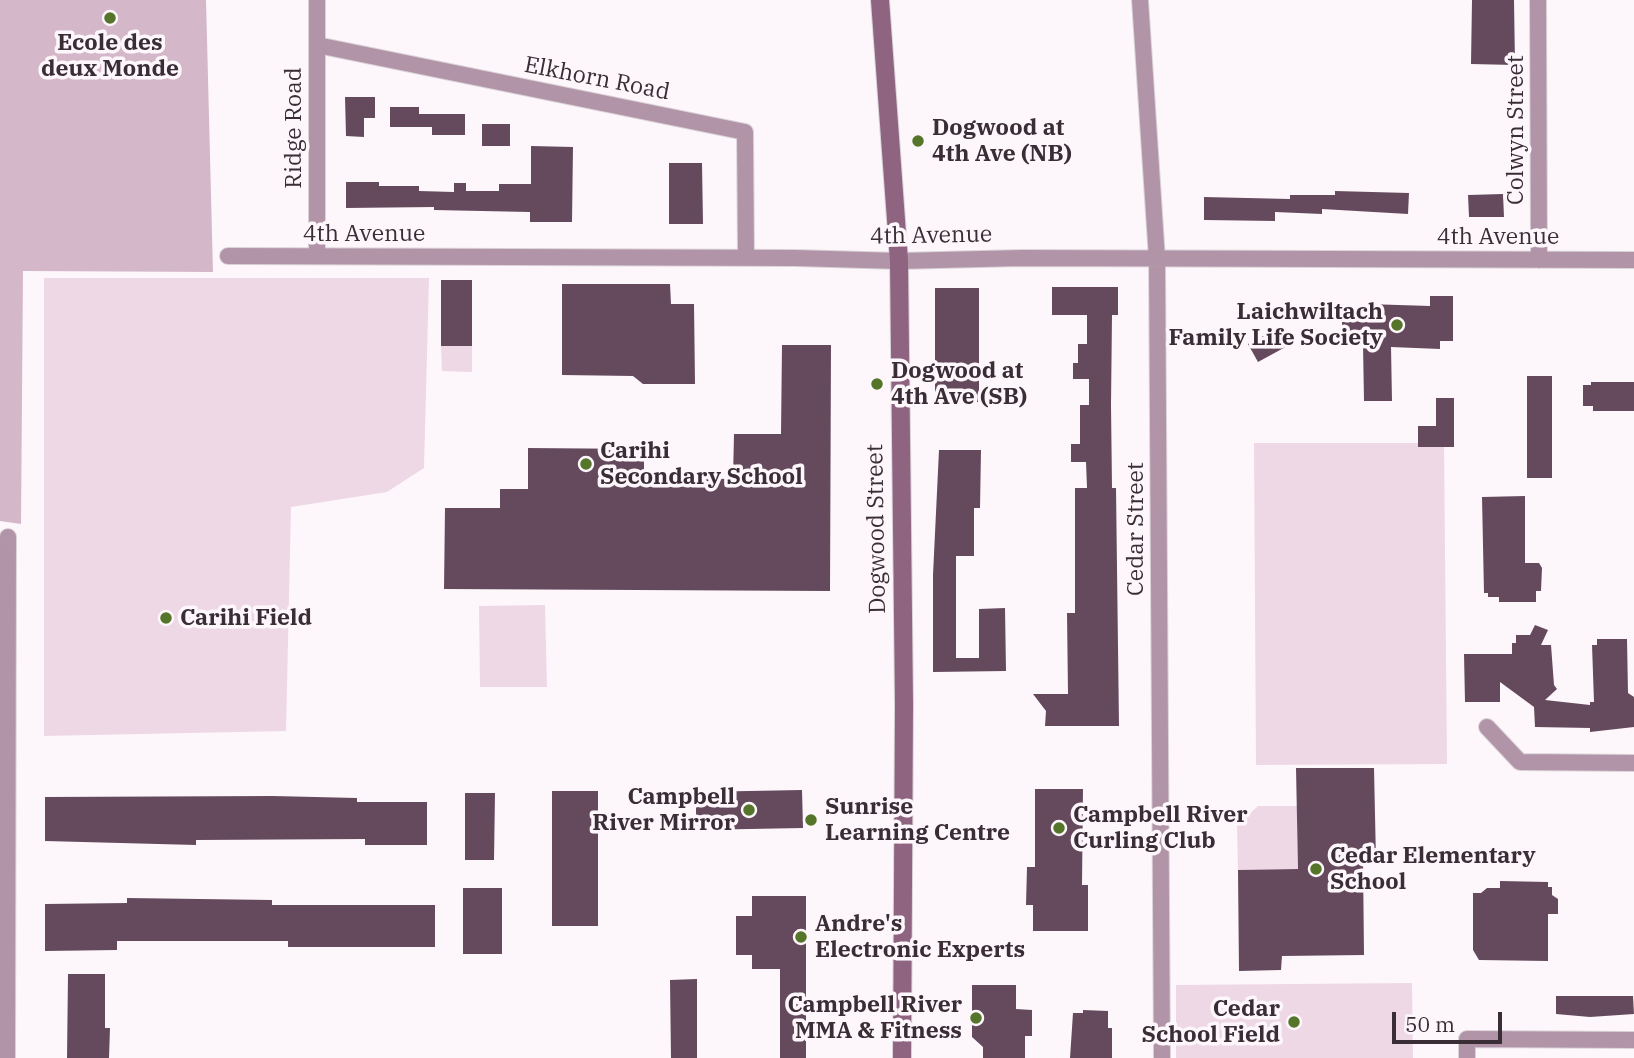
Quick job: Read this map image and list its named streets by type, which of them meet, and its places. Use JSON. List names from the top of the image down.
{
  "streets": {
    "main road": ["Dogwood Street"],
    "street": [
      "Elkhorn Road",
      "Ridge Road",
      "Colwyn Street",
      "4th Avenue",
      "Cedar Street"
    ]
  },
  "crossings": [
    ["Elkhorn Road", "Ridge Road"],
    ["Elkhorn Road", "4th Avenue"],
    ["Ridge Road", "4th Avenue"],
    ["Colwyn Street", "4th Avenue"],
    ["4th Avenue", "Dogwood Street"],
    ["4th Avenue", "Cedar Street"]
  ],
  "places": [
    "Ecole des deux Monde",
    "Dogwood at 4th Ave (NB)",
    "Laichwiltach Family Life Society",
    "Dogwood at 4th Ave (SB)",
    "Carihi Secondary School",
    "Carihi Field",
    "Campbell River Mirror",
    "Sunrise Learning Centre",
    "Campbell River Curling Club",
    "Cedar Elementary School",
    "Andre's Electronic Experts",
    "Campbell River MMA & Fitness",
    "Cedar School Field"
  ],
  "scale_bar": "50 m"
}
